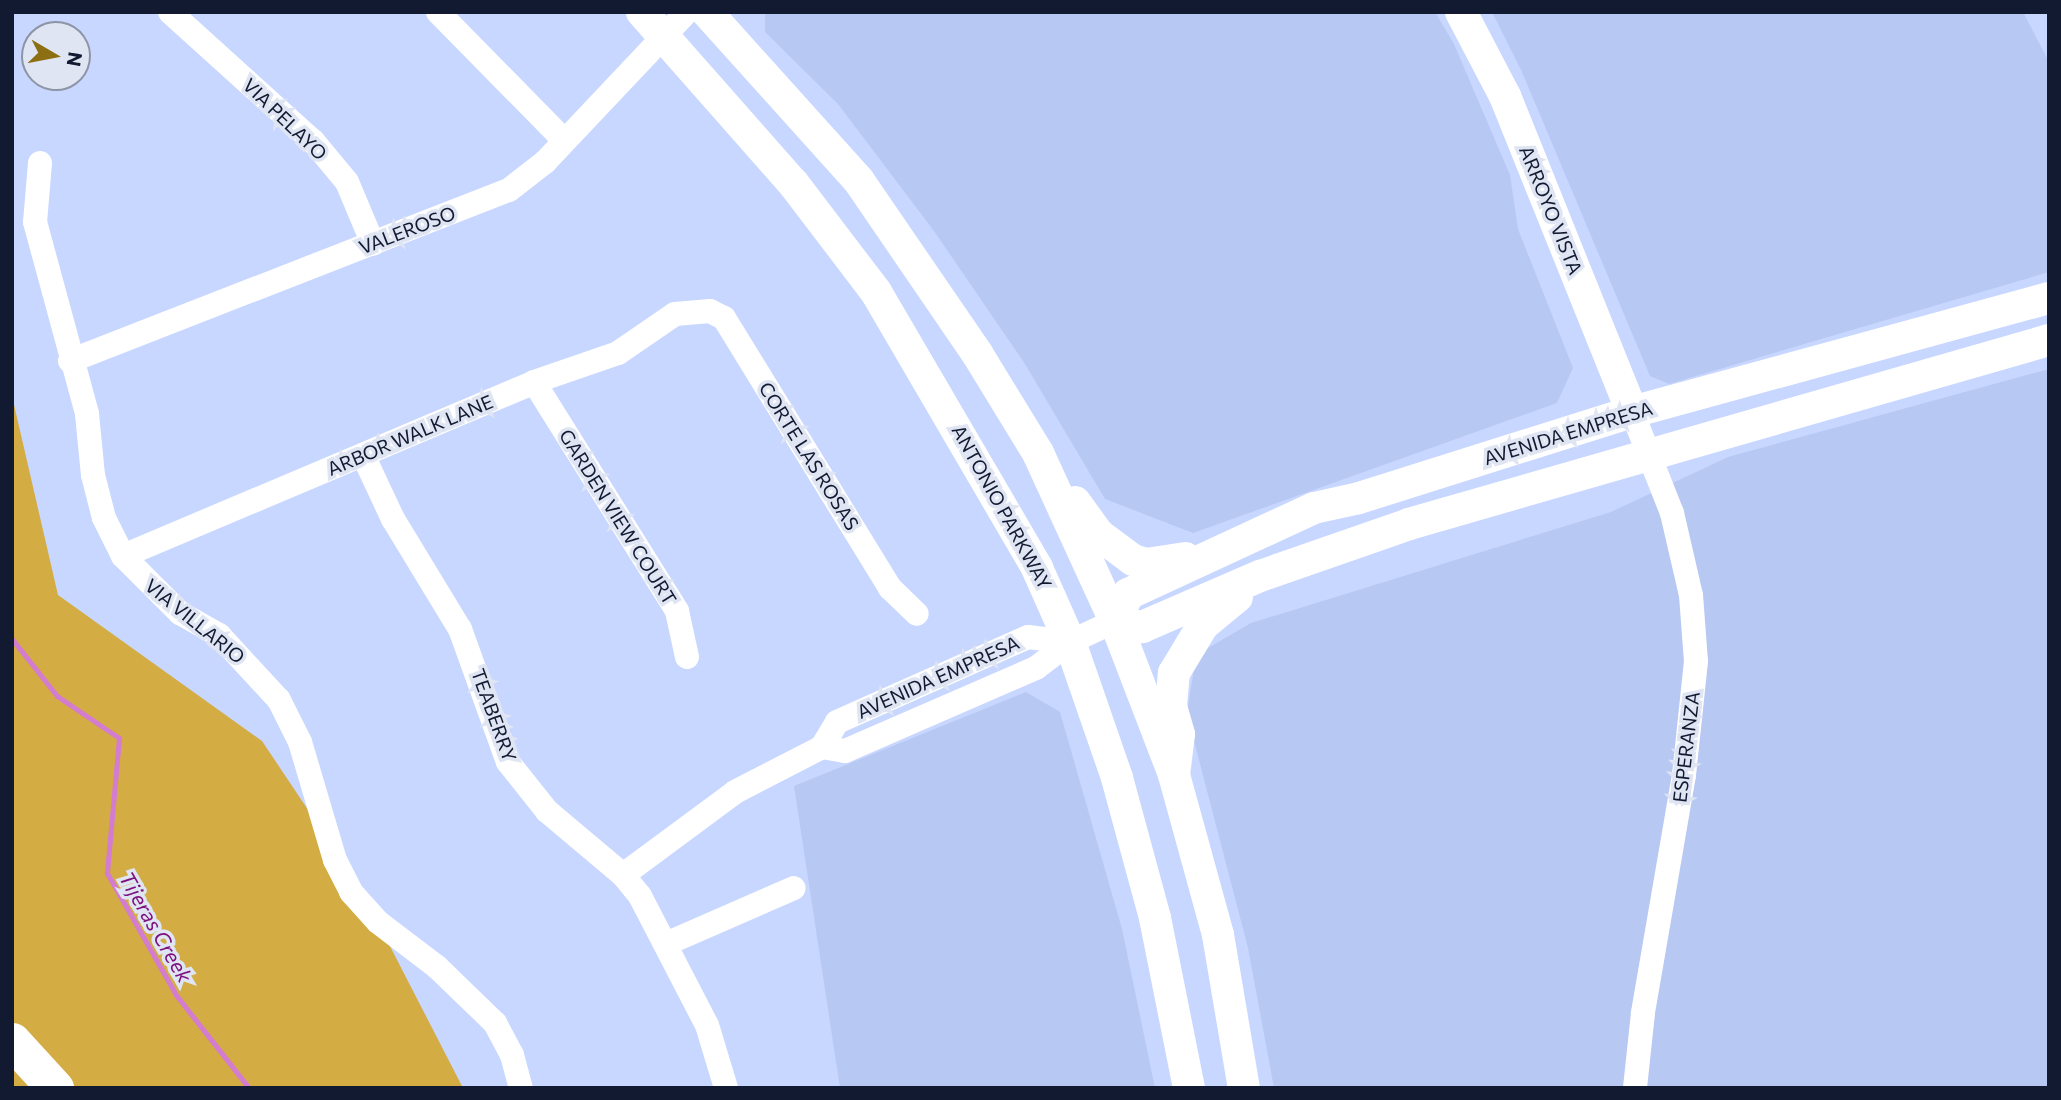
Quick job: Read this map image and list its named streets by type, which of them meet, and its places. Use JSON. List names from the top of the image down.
{
  "streets": {
    "main road": ["ARROYO VISTA", "AVENIDA EMPRESA", "ANTONIO PARKWAY"],
    "street": [
      "VIA PELAYO",
      "VALEROSO",
      "ARBOR WALK LANE",
      "CORTE LAS ROSAS",
      "GARDEN VIEW COURT",
      "VIA VILLARIO",
      "TEABERRY",
      "ESPERANZA"
    ]
  },
  "crossings": [
    ["VIA PELAYO", "VALEROSO"],
    ["ARROYO VISTA", "AVENIDA EMPRESA"],
    ["ARROYO VISTA", "ESPERANZA"],
    ["VALEROSO", "ANTONIO PARKWAY"],
    ["VALEROSO", "VIA VILLARIO"],
    ["AVENIDA EMPRESA", "ANTONIO PARKWAY"],
    ["AVENIDA EMPRESA", "TEABERRY"],
    ["AVENIDA EMPRESA", "ESPERANZA"],
    ["ARBOR WALK LANE", "CORTE LAS ROSAS"],
    ["ARBOR WALK LANE", "GARDEN VIEW COURT"],
    ["ARBOR WALK LANE", "VIA VILLARIO"],
    ["ARBOR WALK LANE", "TEABERRY"]
  ],
  "water": ["Tijeras Creek"],
  "north": "right"
}
